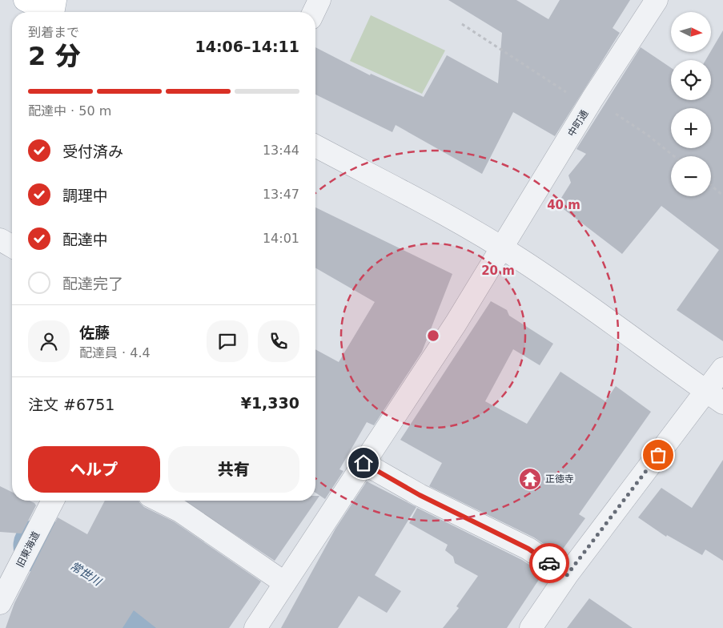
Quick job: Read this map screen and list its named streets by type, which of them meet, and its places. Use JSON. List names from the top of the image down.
{
  "streets": {
    "street": ["中町通", "旧東海道"]
  },
  "water": ["常世川"],
  "places": {
    "temple": ["正徳寺"]
  },
  "north": "right",
  "page": {
    "map_buttons": ["+", "−"],
    "heading": ["2 分", "到着まで", "14:06–14:11"],
    "panel": [
      "佐藤",
      "配達員 · 4.4",
      "注文 #6751",
      "¥1,330"
    ],
    "bar": "配達中 · 50 m",
    "list": [
      ["受付済み", "13:44"],
      ["調理中", "13:47"],
      ["配達中", "14:01"],
      "配達完了"
    ],
    "buttons": ["ヘルプ", "共有"]
  },
  "rings": ["40 m", "20 m"]
}
